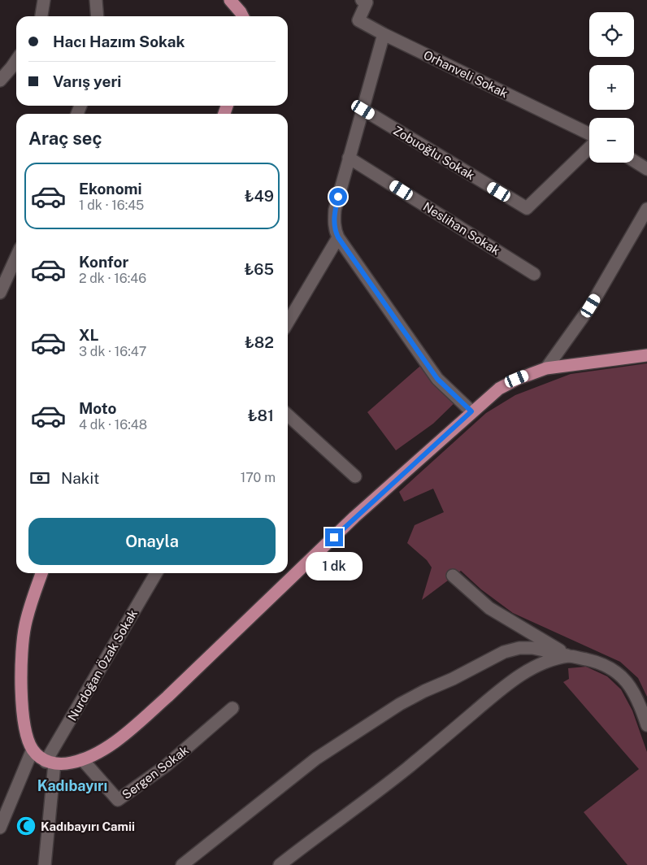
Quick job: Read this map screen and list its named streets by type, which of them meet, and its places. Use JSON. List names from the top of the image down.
{
  "streets": {
    "street": [
      "Orhanveli Sokak",
      "Zobuoğlu Sokak",
      "Neslihan Sokak",
      "Nurdoğan Özak Sokak",
      "Sergen Sokak"
    ]
  },
  "districts": ["Kadıbayırı"],
  "places": {
    "mosque": ["Kadıbayırı Camii"]
  },
  "page": {
    "map_buttons": ["+", "−"],
    "banner": ["Hacı Hazım Sokak", "Varış yeri"],
    "heading": "Araç seç",
    "list": [
      {
        "name": "Ekonomi",
        "note": "1 dk · 16:45",
        "value": "₺49"
      },
      {
        "name": "Konfor",
        "note": "2 dk · 16:46",
        "value": "₺65"
      },
      {
        "name": "XL",
        "note": "3 dk · 16:47",
        "value": "₺82"
      },
      {
        "name": "Moto",
        "note": "4 dk · 16:48",
        "value": "₺81"
      }
    ],
    "pay": ["Nakit", "170 m"],
    "buttons": "Onayla",
    "bubble": "1 dk"
  }
}
